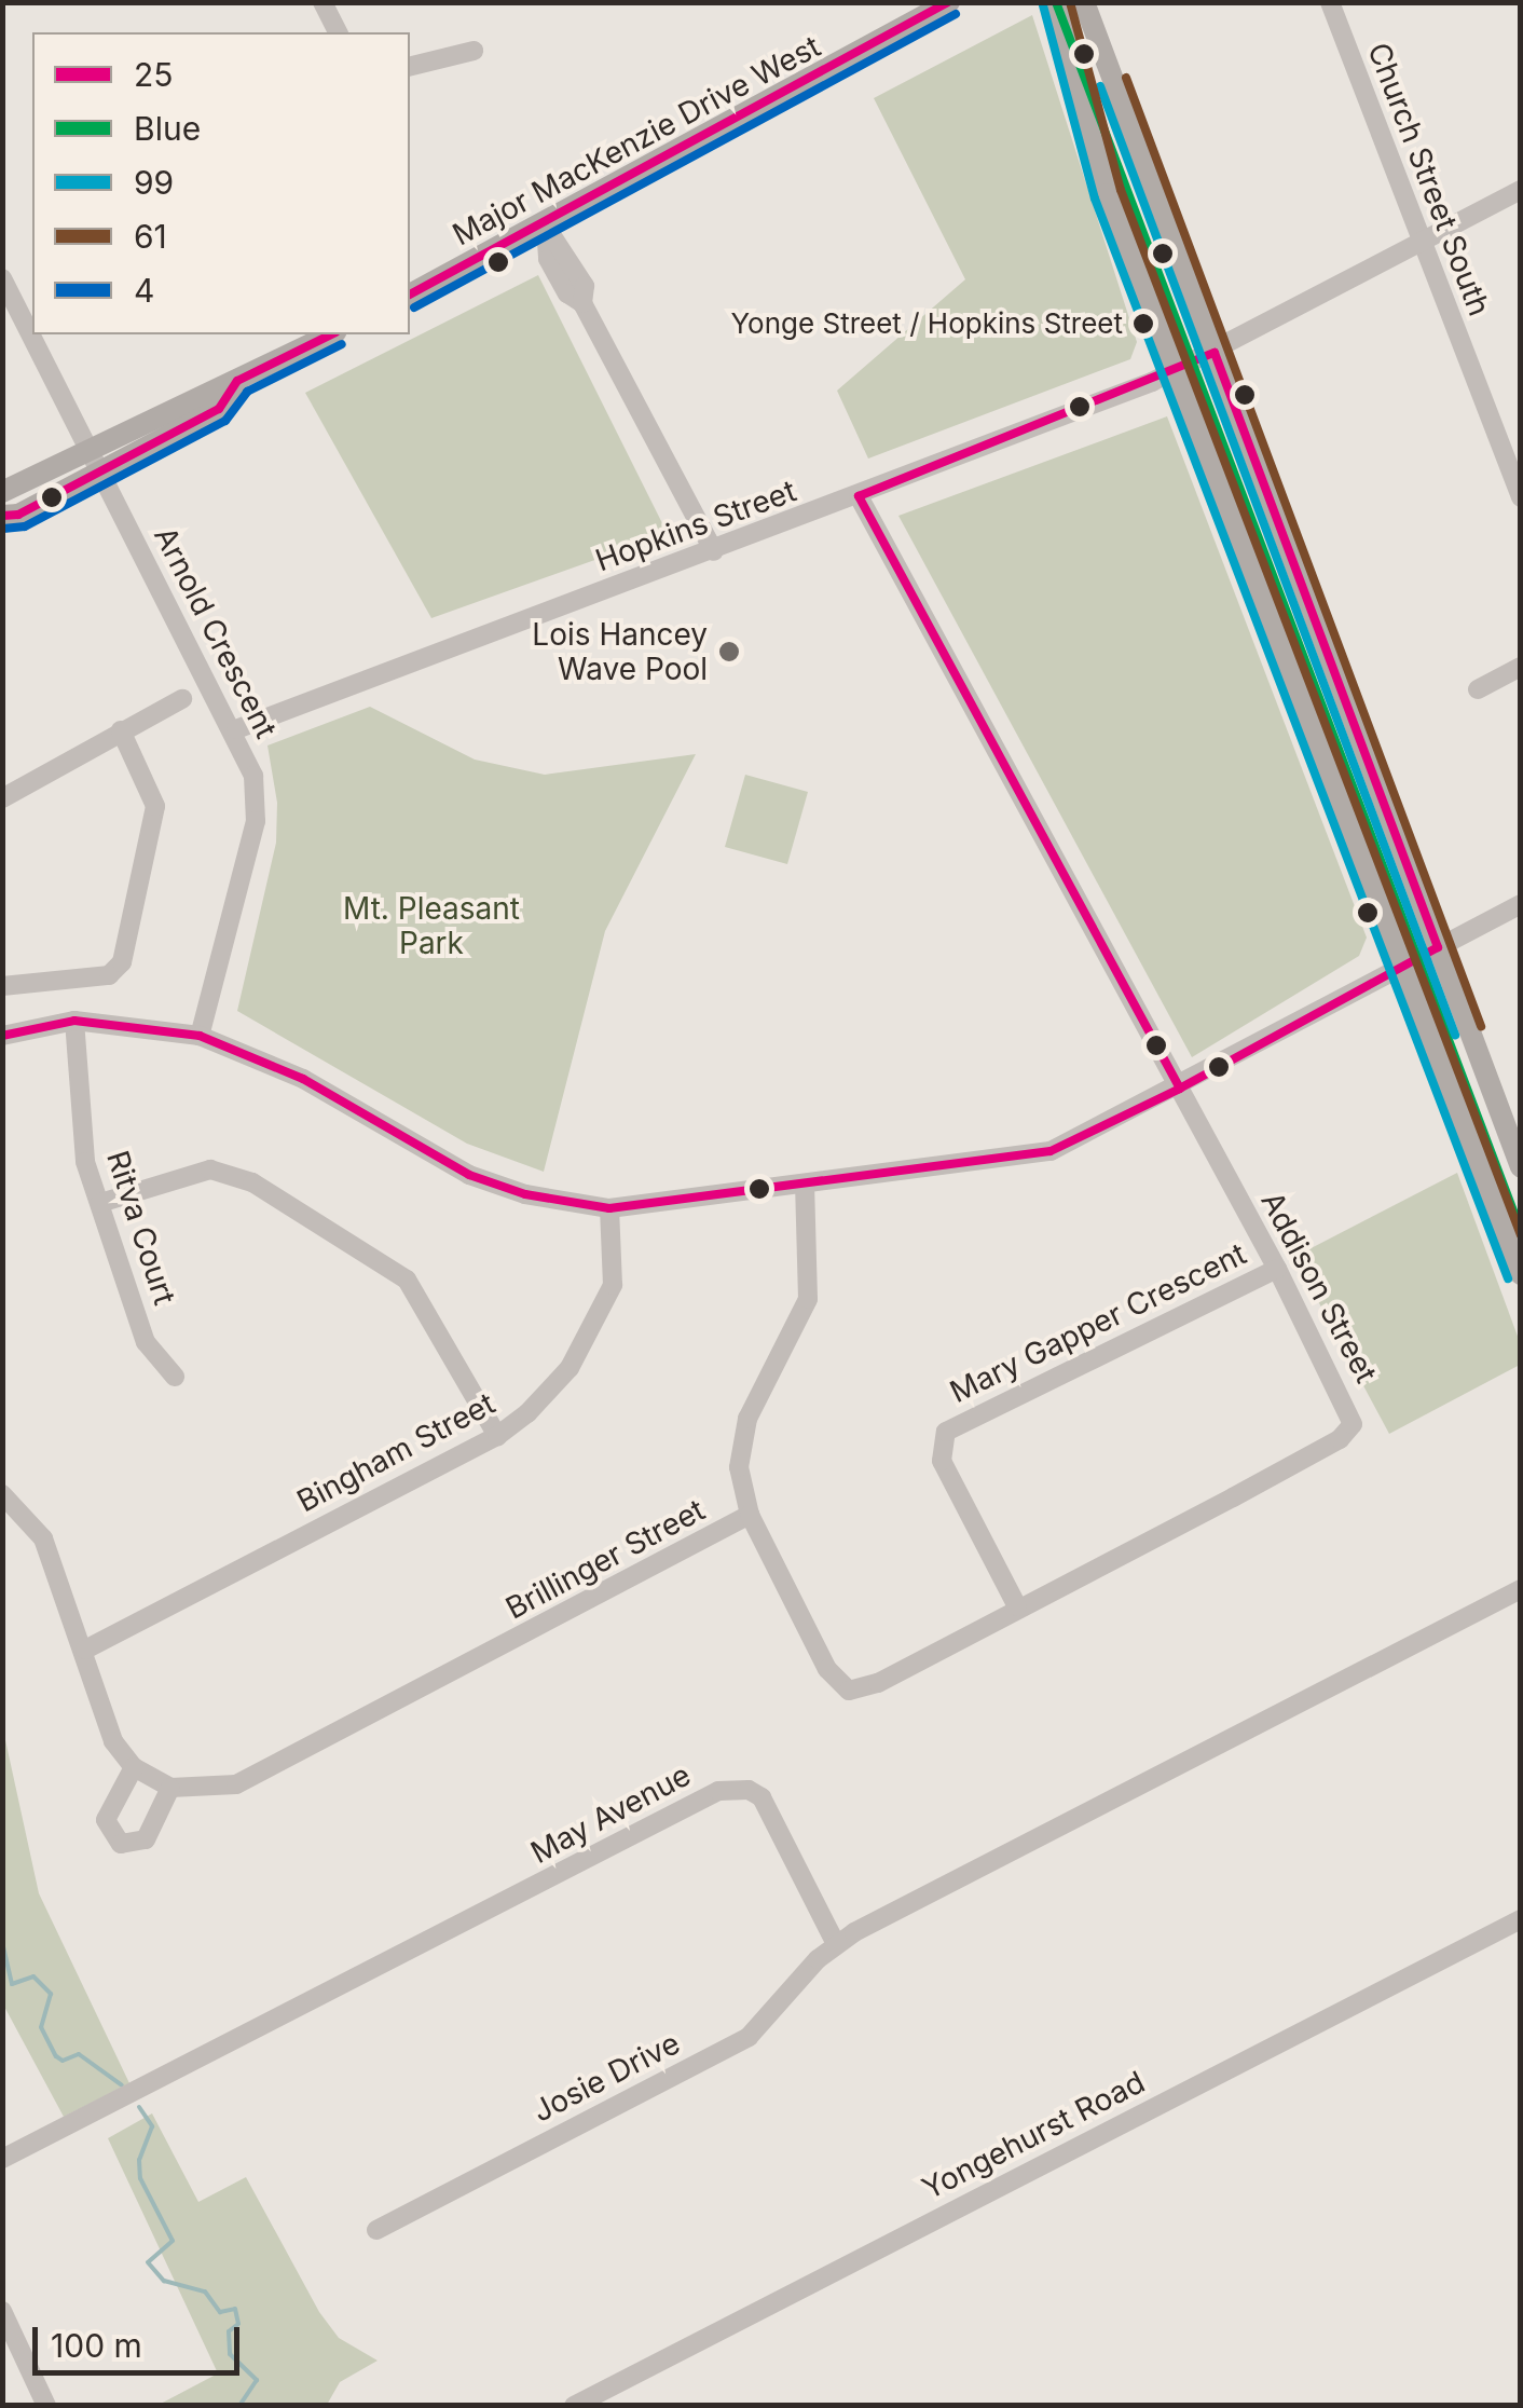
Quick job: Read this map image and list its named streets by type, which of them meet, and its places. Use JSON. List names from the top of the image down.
{
  "streets": {
    "main road": ["Major MacKenzie Drive West"],
    "street": [
      "Church Street South",
      "Hopkins Street",
      "Arnold Crescent",
      "Ritva Court",
      "Addison Street",
      "Mary Gapper Crescent",
      "Bingham Street",
      "Brillinger Street",
      "May Avenue",
      "Josie Drive",
      "Yongehurst Road"
    ]
  },
  "crossings": [
    ["Church Street South", "Hopkins Street"],
    ["Hopkins Street", "Arnold Crescent"],
    ["Hopkins Street", "Addison Street"],
    ["Addison Street", "Mary Gapper Crescent"],
    ["Addison Street", "Brillinger Street"],
    ["May Avenue", "Josie Drive"]
  ],
  "parks": ["Mt. Pleasant Park"],
  "places": ["Yonge Street / Hopkins Street", "Lois Hancey Wave Pool"],
  "lines": [
    "transit line 25",
    "transit line Blue",
    "transit line 61",
    "transit line 99",
    "transit line 4"
  ],
  "legend": [
    "25",
    "Blue",
    "99",
    "61",
    "4"
  ],
  "scale_bar": "100 m"
}
